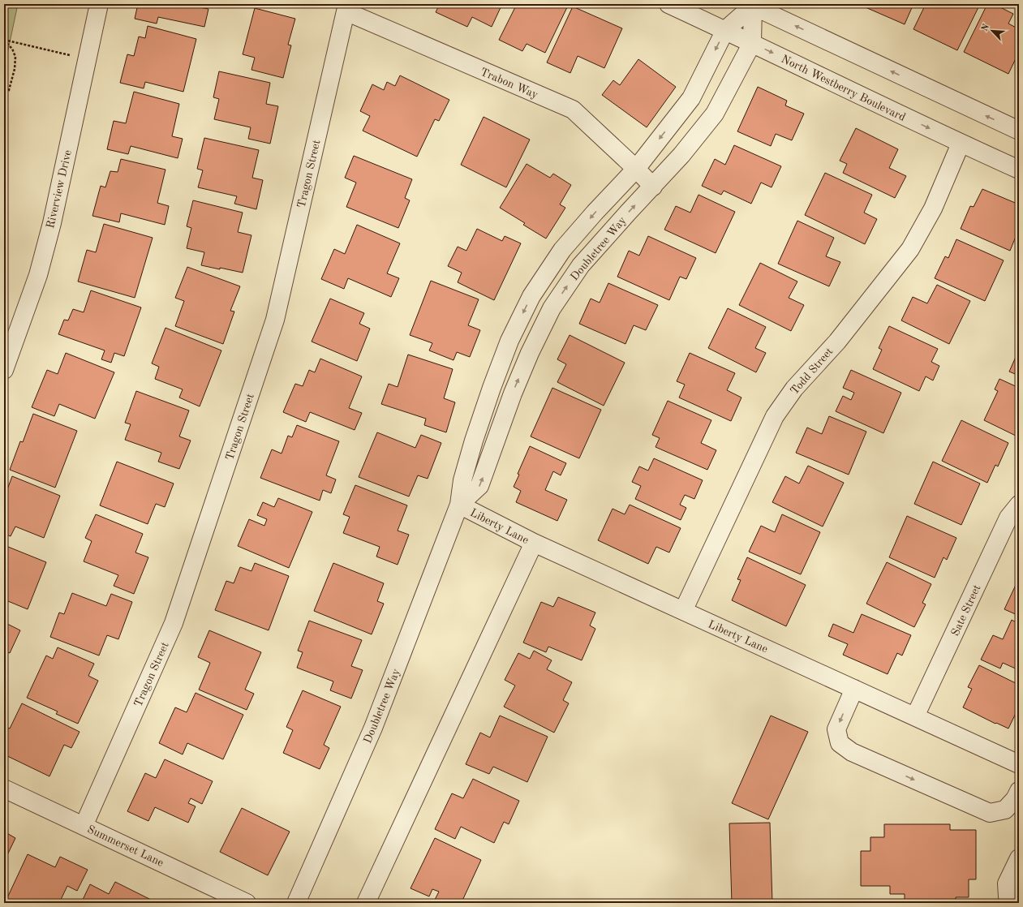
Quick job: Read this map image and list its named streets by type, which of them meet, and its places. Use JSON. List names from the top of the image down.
{
  "streets": {
    "street": [
      "Trabon Way",
      "North Westberry Boulevard",
      "Tragon Street",
      "Riverview Drive",
      "Doubletree Way",
      "Todd Street",
      "Liberty Lane",
      "Sate Street",
      "Summerset Lane"
    ]
  },
  "crossings": [
    ["Trabon Way", "Tragon Street"],
    ["Trabon Way", "Doubletree Way"],
    ["North Westberry Boulevard", "Doubletree Way"],
    ["North Westberry Boulevard", "Todd Street"],
    ["Tragon Street", "Summerset Lane"],
    ["Doubletree Way", "Liberty Lane"],
    ["Todd Street", "Liberty Lane"],
    ["Liberty Lane", "Sate Street"]
  ],
  "north": "top left"
}
